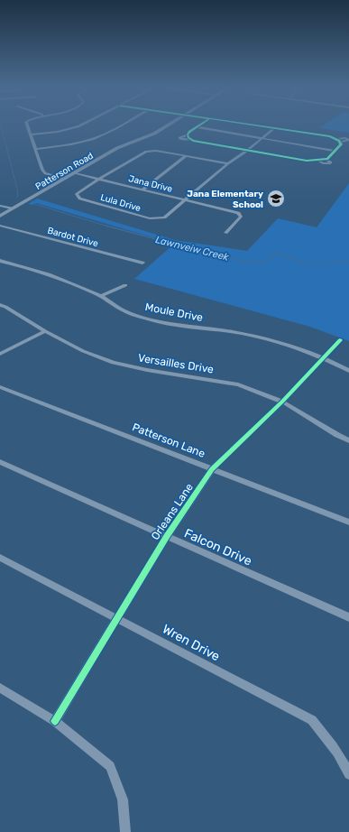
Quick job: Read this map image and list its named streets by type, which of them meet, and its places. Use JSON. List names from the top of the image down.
{
  "streets": {
    "main road": ["Patterson Road"],
    "street": [
      "Jana Drive",
      "Lula Drive",
      "Bardot Drive",
      "Moule Drive",
      "Versailles Drive",
      "Patterson Lane",
      "Orleans Lane",
      "Falcon Drive",
      "Wren Drive"
    ]
  },
  "crossings": [
    ["Patterson Road", "Jana Drive"],
    ["Jana Drive", "Lula Drive"],
    ["Moule Drive", "Orleans Lane"],
    ["Versailles Drive", "Orleans Lane"],
    ["Patterson Lane", "Orleans Lane"],
    ["Orleans Lane", "Falcon Drive"],
    ["Orleans Lane", "Wren Drive"]
  ],
  "water": ["Lawnveiw Creek"],
  "places": {
    "school or university": ["Jana Elementary School"]
  }
}
